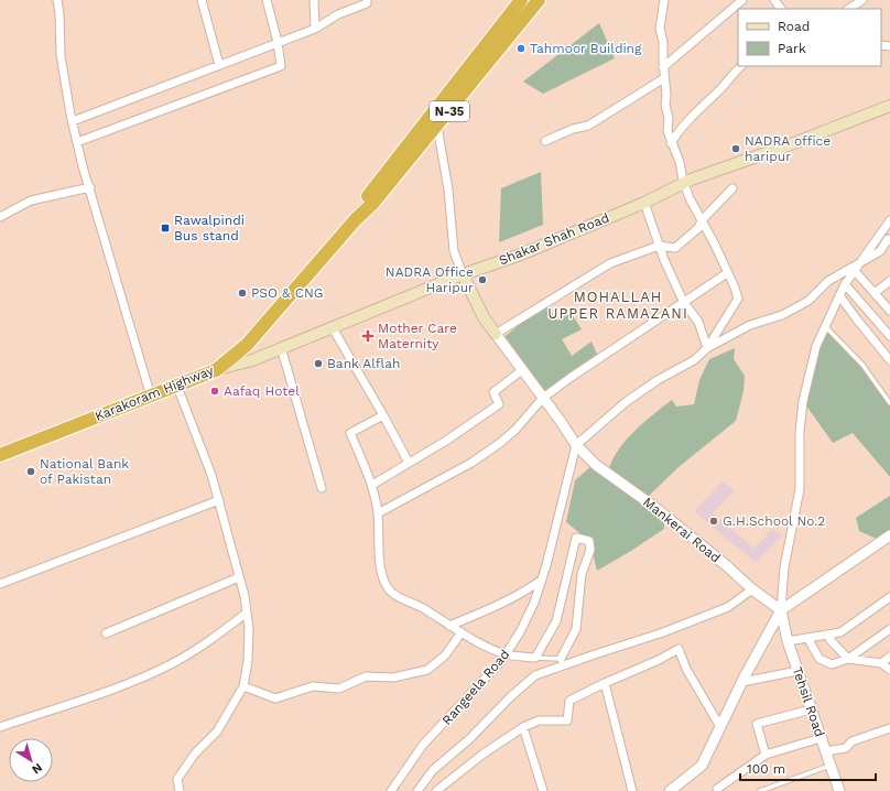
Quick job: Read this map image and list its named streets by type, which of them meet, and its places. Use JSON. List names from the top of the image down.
{
  "streets": {
    "highway": ["N-35", "Karakoram Highway"],
    "main road": ["Shakar Shah Road", "Mankerai Road"],
    "street": ["Rangeela Road", "Tehsil Road"]
  },
  "crossings": [
    ["Shakar Shah Road", "Karakoram Highway"],
    ["Shakar Shah Road", "Mankerai Road"],
    ["Mankerai Road", "Rangeela Road"],
    ["Mankerai Road", "Tehsil Road"]
  ],
  "districts": ["MOHALLAH UPPER RAMAZANI"],
  "places": {
    "other": [
      "Tahmoor Building",
      "NADRA office haripur",
      "NADRA Office Haripur",
      "PSO & CNG",
      "Bank Alflah",
      "Aafaq Hotel",
      "National Bank of Pakistan",
      "G.H.School No.2"
    ],
    "transit": ["Rawalpindi Bus stand"],
    "health": ["Mother Care Maternity"]
  },
  "legend": ["Road", "Park"],
  "scale_bar": "100 m",
  "north": "bottom right"
}
